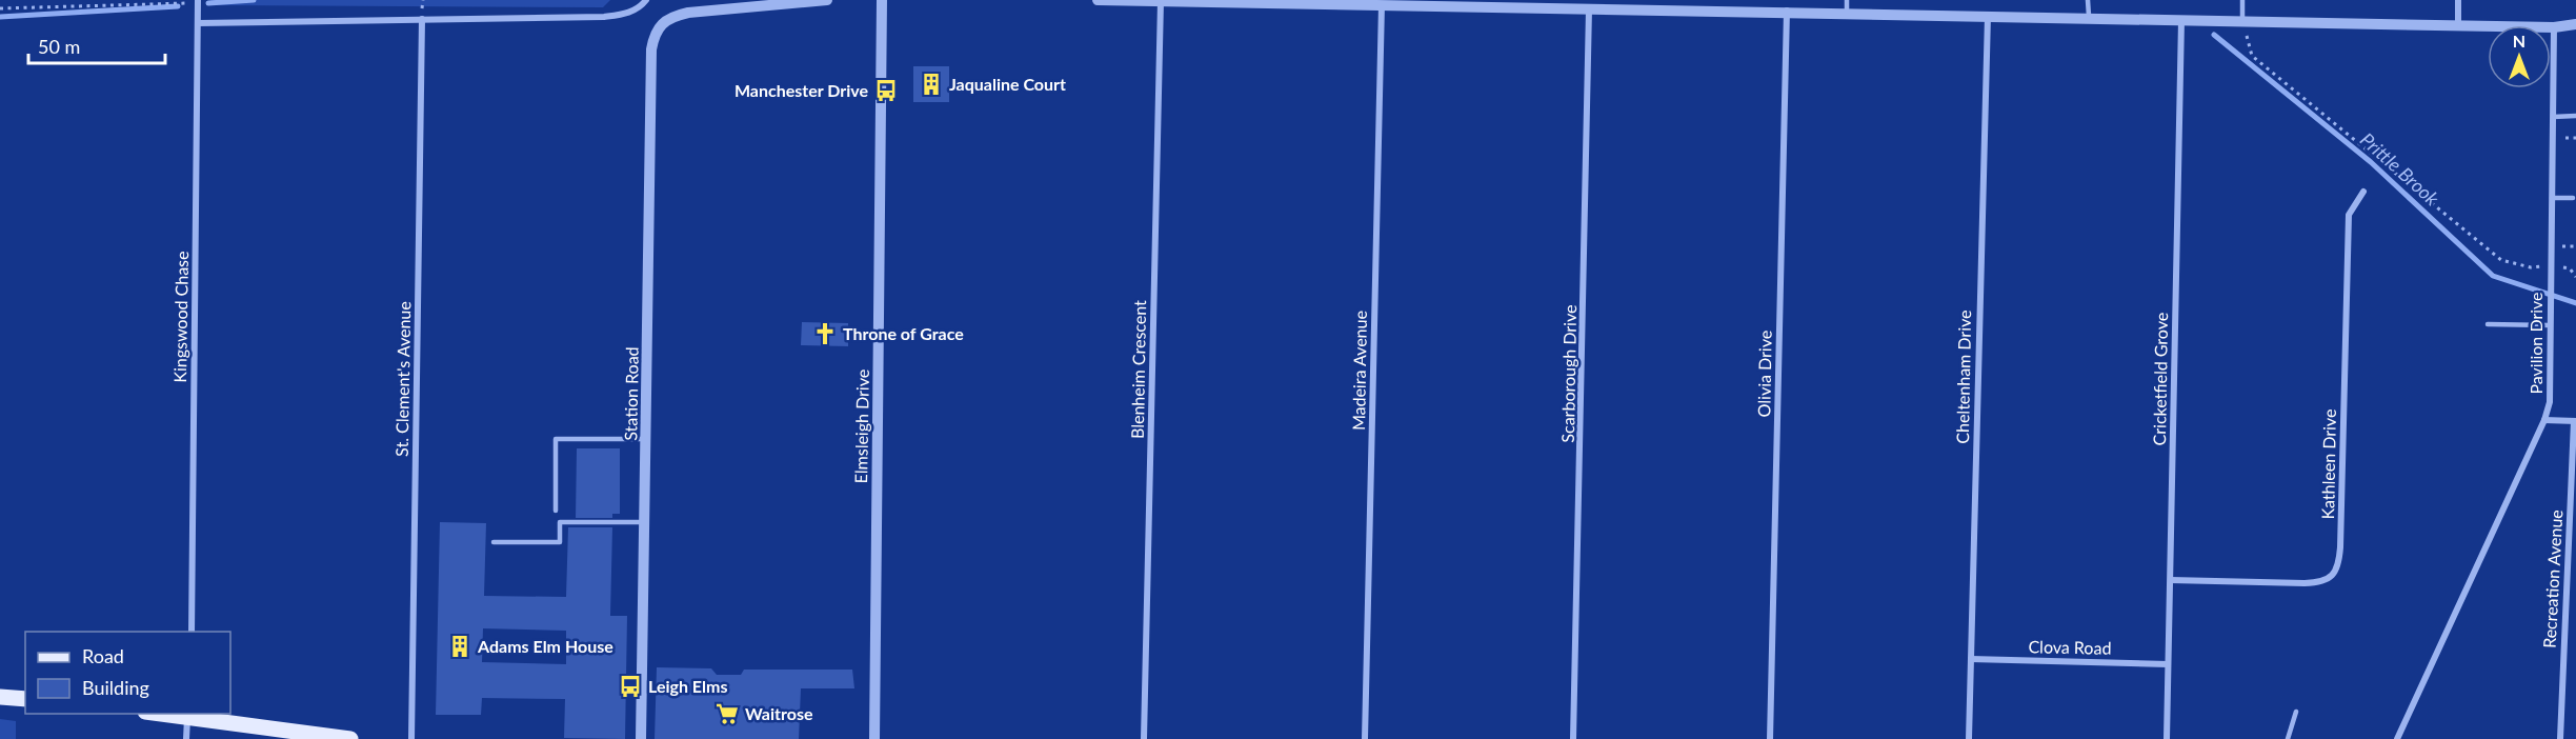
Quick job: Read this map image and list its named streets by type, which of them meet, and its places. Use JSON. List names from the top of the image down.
{
  "streets": {
    "street": [
      "Kingswood Chase",
      "Pavilion Drive",
      "Blenheim Crescent",
      "Madeira Avenue",
      "Scarborough Drive",
      "Olivia Drive",
      "Cheltenham Drive",
      "St. Clement's Avenue",
      "Cricketfield Grove",
      "Station Road",
      "Elmsleigh Drive",
      "Kathleen Drive",
      "Recreation Avenue",
      "Clova Road"
    ]
  },
  "crossings": [
    ["Cheltenham Drive", "Clova Road"],
    ["Cricketfield Grove", "Kathleen Drive"],
    ["Cricketfield Grove", "Clova Road"]
  ],
  "water": ["Prittle Brook"],
  "places": {
    "building": ["Jaqualine Court", "Adams Elm House"],
    "bus stop": ["Manchester Drive", "Leigh Elms"],
    "church": ["Throne of Grace"],
    "supermarket": ["Waitrose"]
  },
  "legend": ["Road", "Building"],
  "scale_bar": "50 m",
  "north": "top"
}
